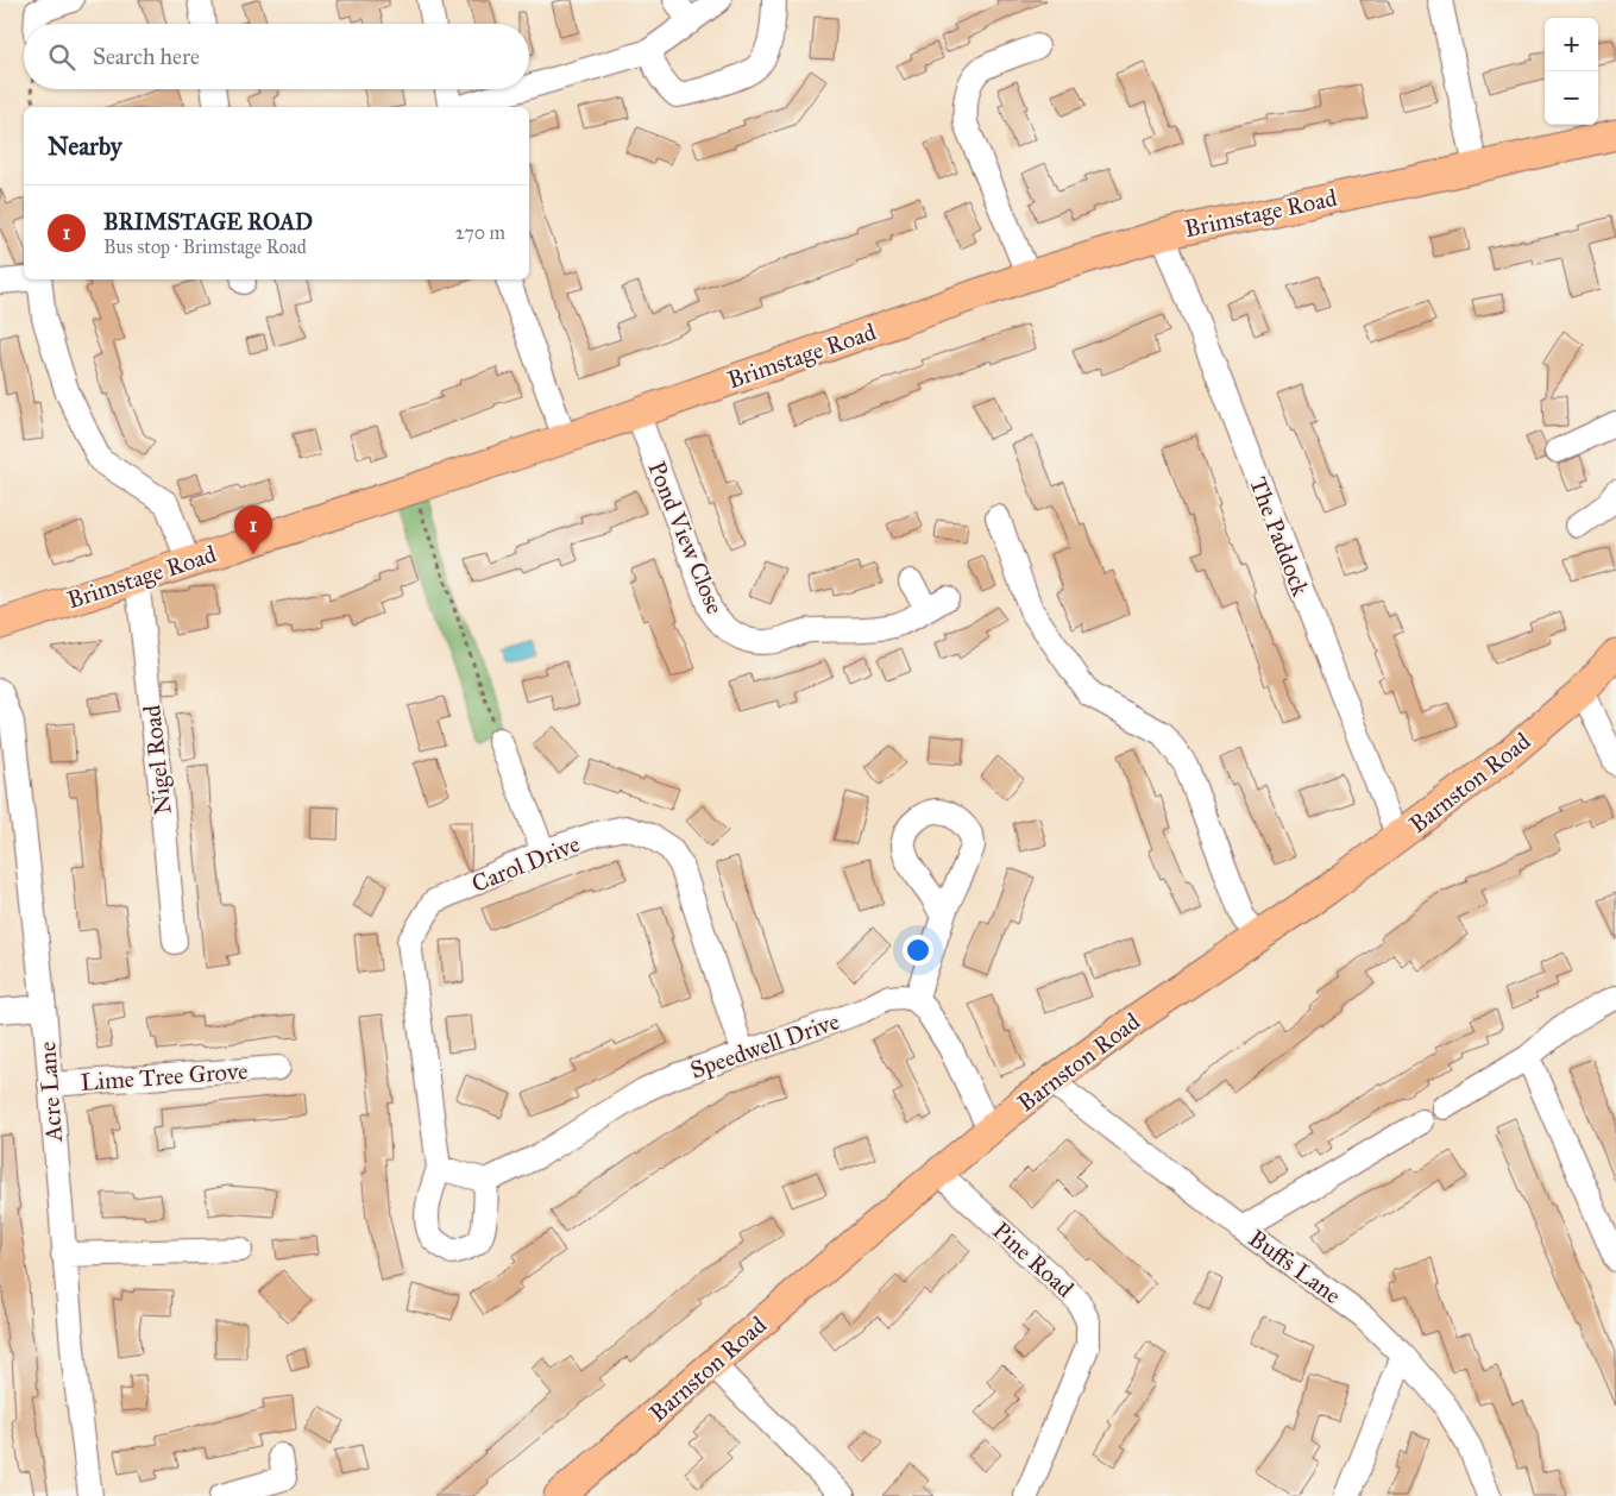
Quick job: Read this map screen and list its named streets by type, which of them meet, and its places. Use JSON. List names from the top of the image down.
{
  "streets": {
    "main road": ["Brimstage Road", "Barnston Road"],
    "street": [
      "The Paddock",
      "Pond View Close",
      "Nigel Road",
      "Carol Drive",
      "Speedwell Drive",
      "Lime Tree Grove",
      "Acre Lane",
      "Pine Road",
      "Buffs Lane"
    ]
  },
  "crossings": [
    ["Brimstage Road", "The Paddock"],
    ["Brimstage Road", "Pond View Close"],
    ["Brimstage Road", "Nigel Road"],
    ["The Paddock", "Barnston Road"],
    ["Barnston Road", "Pine Road"],
    ["Barnston Road", "Buffs Lane"],
    ["Carol Drive", "Speedwell Drive"],
    ["Lime Tree Grove", "Acre Lane"]
  ],
  "page": {
    "map_buttons": ["+", "−"],
    "search": "Search here",
    "heading": "Nearby",
    "list": [
      {
        "mark": "1",
        "name": "BRIMSTAGE ROAD",
        "note": "Bus stop · Brimstage Road",
        "value": "270 m"
      }
    ],
    "pins": "1"
  }
}
